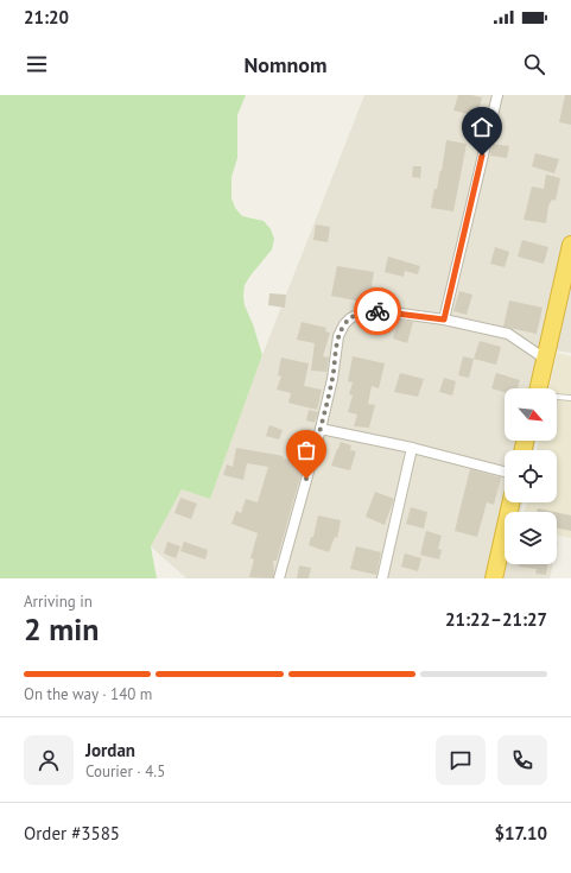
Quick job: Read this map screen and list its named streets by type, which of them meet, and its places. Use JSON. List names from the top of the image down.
{
  "north": "bottom right",
  "page": {
    "status": "21:20",
    "header": "Nomnom",
    "heading": ["2 min", "Arriving in", "21:22–21:27"],
    "panel": [
      "Jordan",
      "Courier · 4.5",
      "Order #3585",
      "$17.10"
    ],
    "bar": "On the way · 140 m"
  }
}
